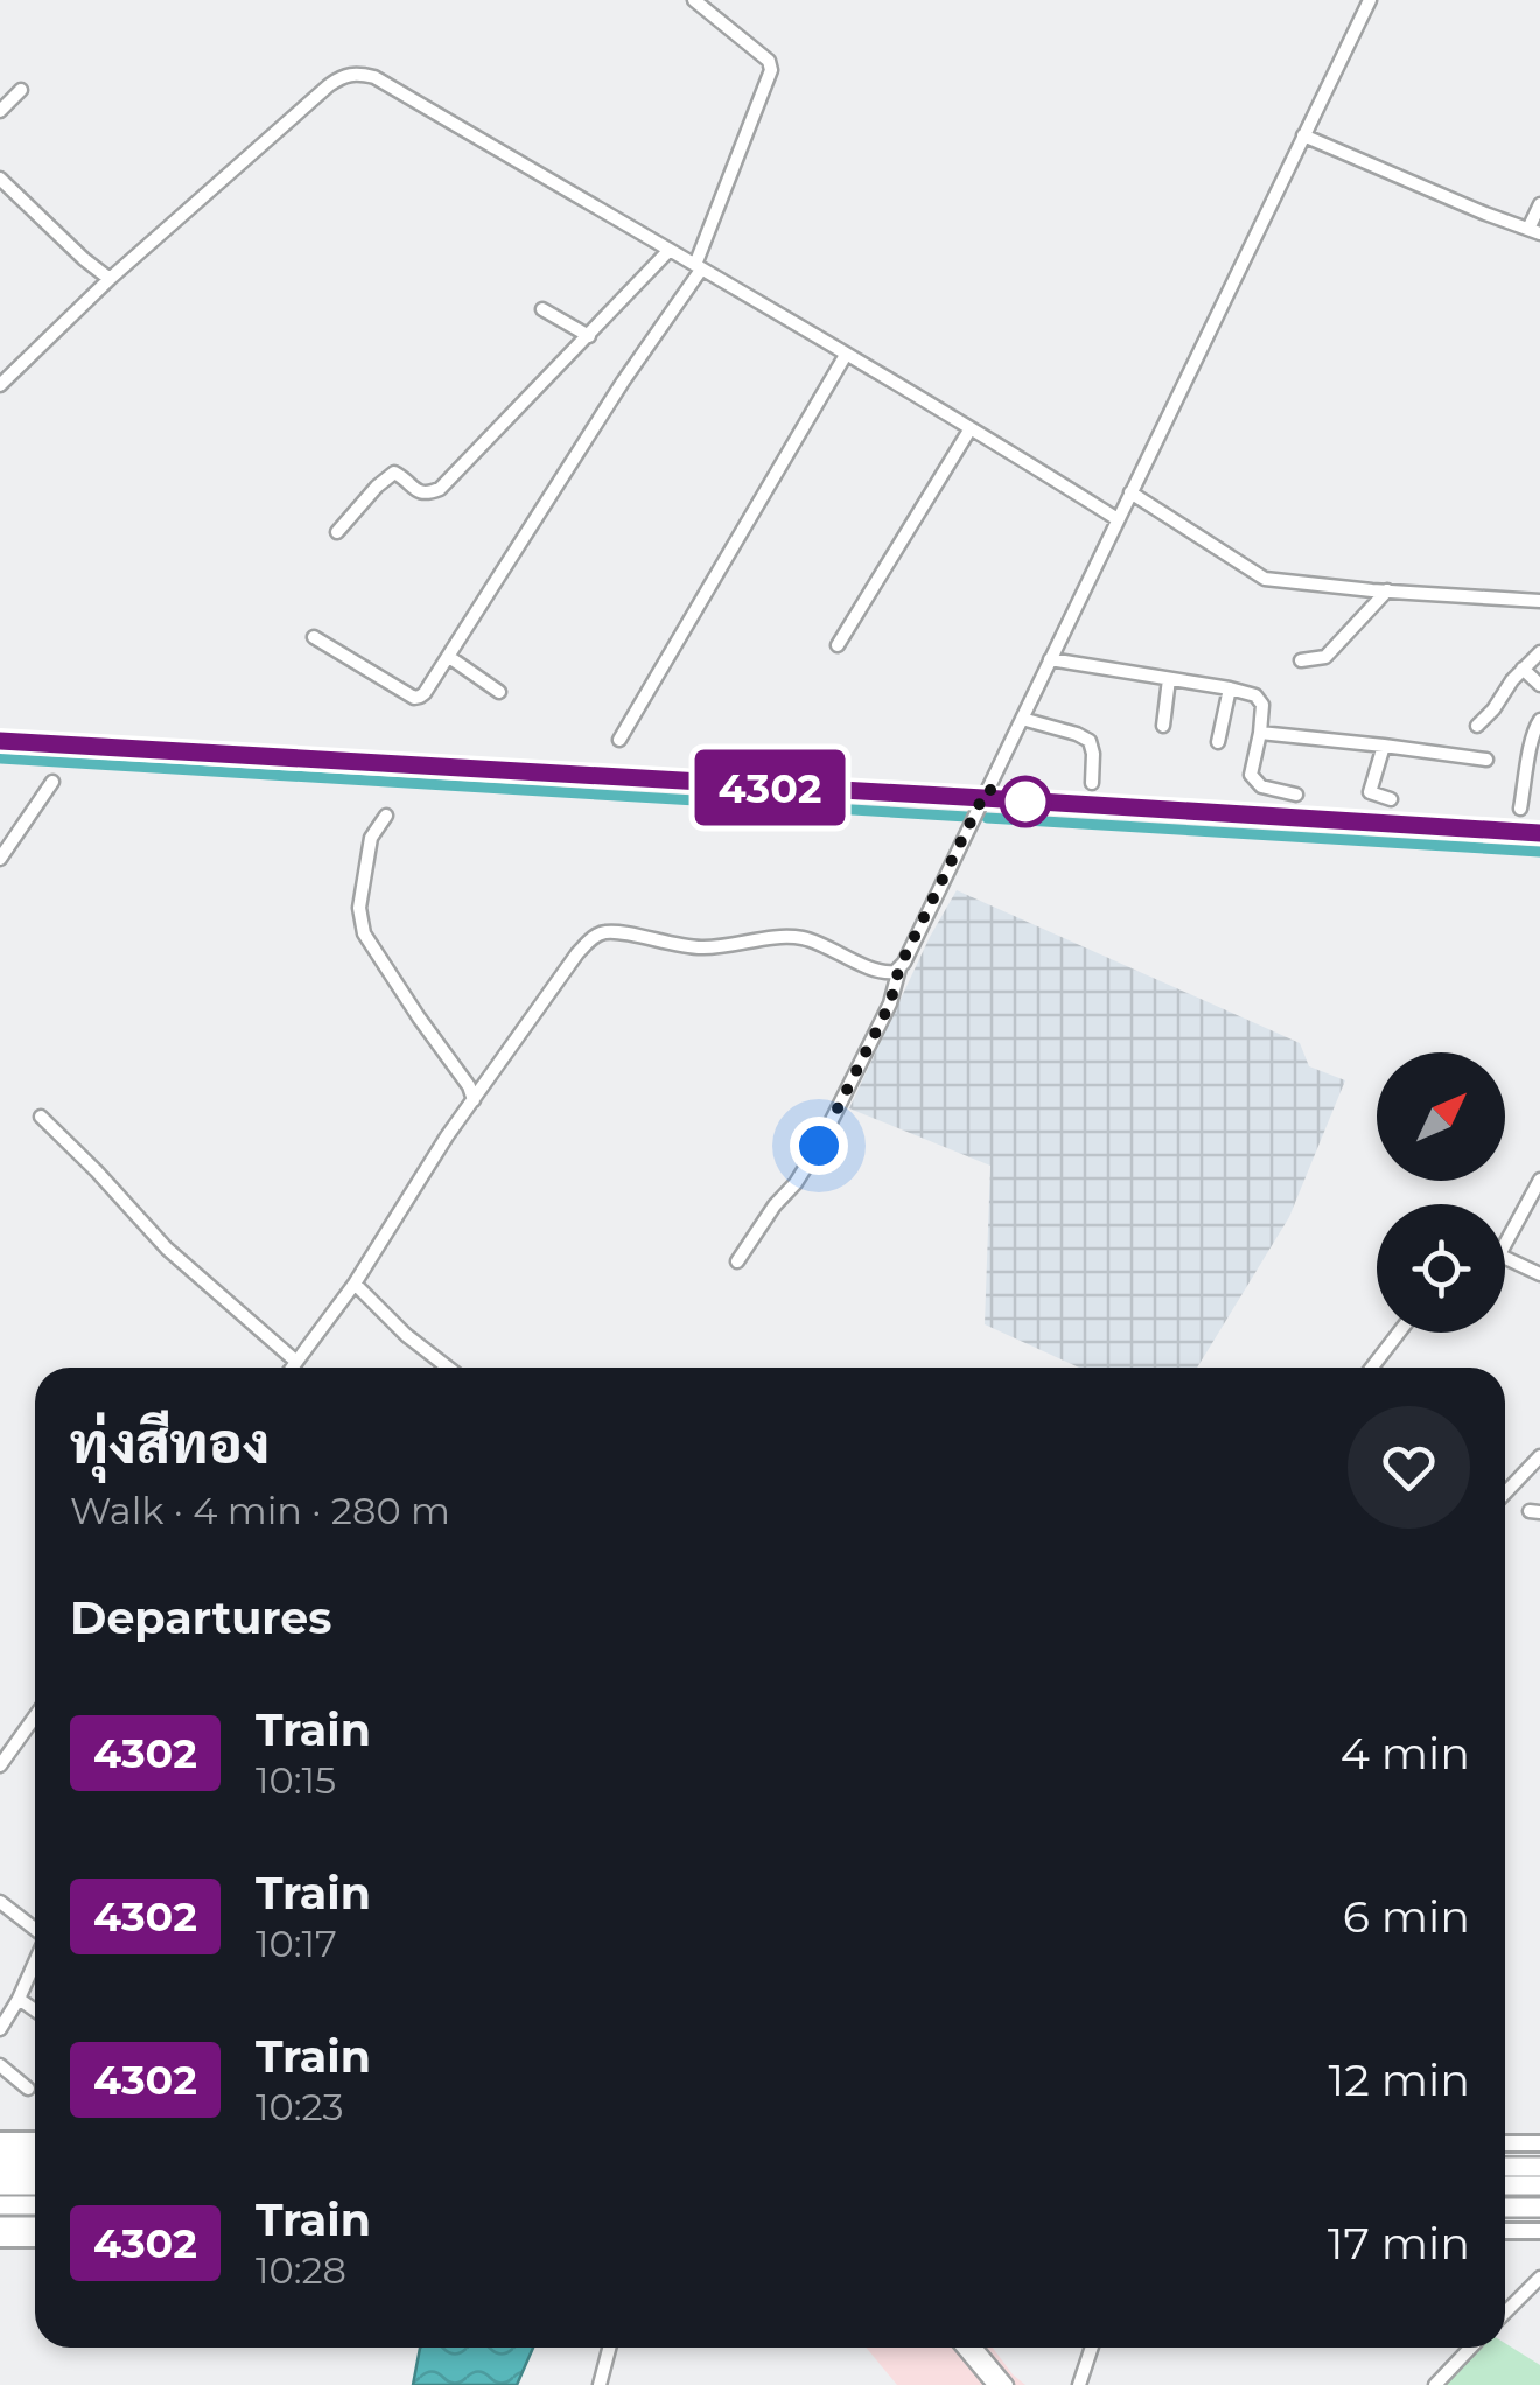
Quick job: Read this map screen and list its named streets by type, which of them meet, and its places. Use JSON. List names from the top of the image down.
{
  "north": "top right",
  "page": {
    "on_map": "4302",
    "heading": [
      ["ทุ่งสีทอง", "Walk · 4 min · 280 m"],
      "Departures"
    ],
    "list": [
      {
        "mark": "4302",
        "name": "Train",
        "note": "10:15",
        "value": "4 min"
      },
      {
        "mark": "4302",
        "name": "Train",
        "note": "10:17",
        "value": "6 min"
      },
      {
        "mark": "4302",
        "name": "Train",
        "note": "10:23",
        "value": "12 min"
      },
      {
        "mark": "4302",
        "name": "Train",
        "note": "10:28",
        "value": "17 min"
      }
    ]
  }
}
